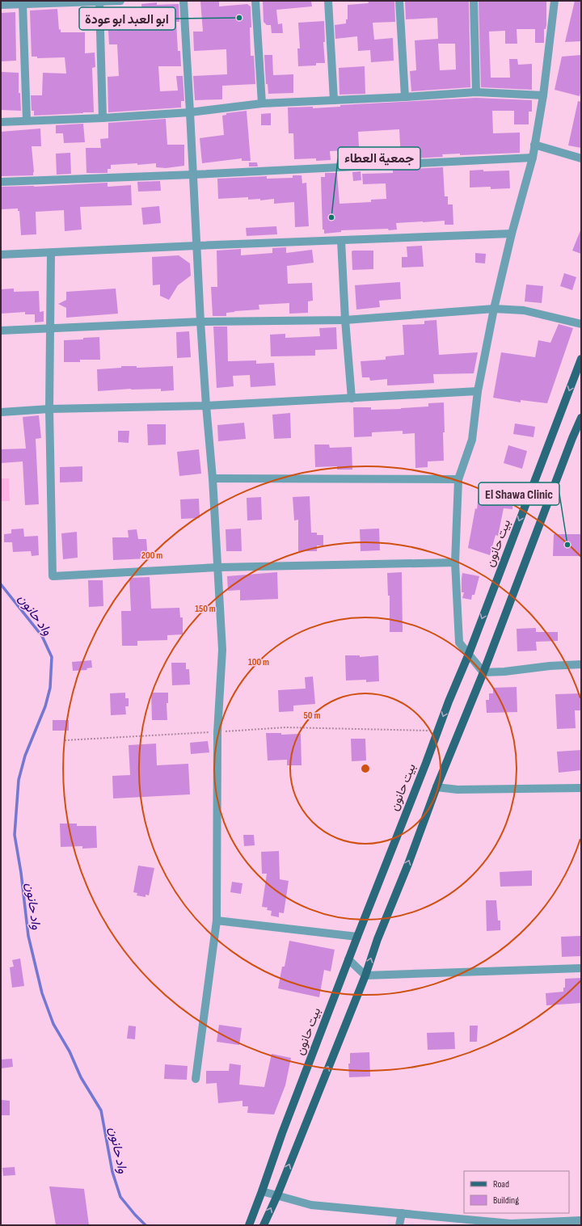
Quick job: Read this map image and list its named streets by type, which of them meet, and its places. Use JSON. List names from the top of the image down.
{
  "streets": {
    "main road": ["بيت حانون"]
  },
  "water": ["واد حانون"],
  "places": ["ابو العبد ابو عودة", "جمعية العطاء", "El Shawa Clinic"],
  "legend": ["Road", "Building"],
  "rings": [
    "200 m",
    "150 m",
    "100 m",
    "50 m"
  ]
}
